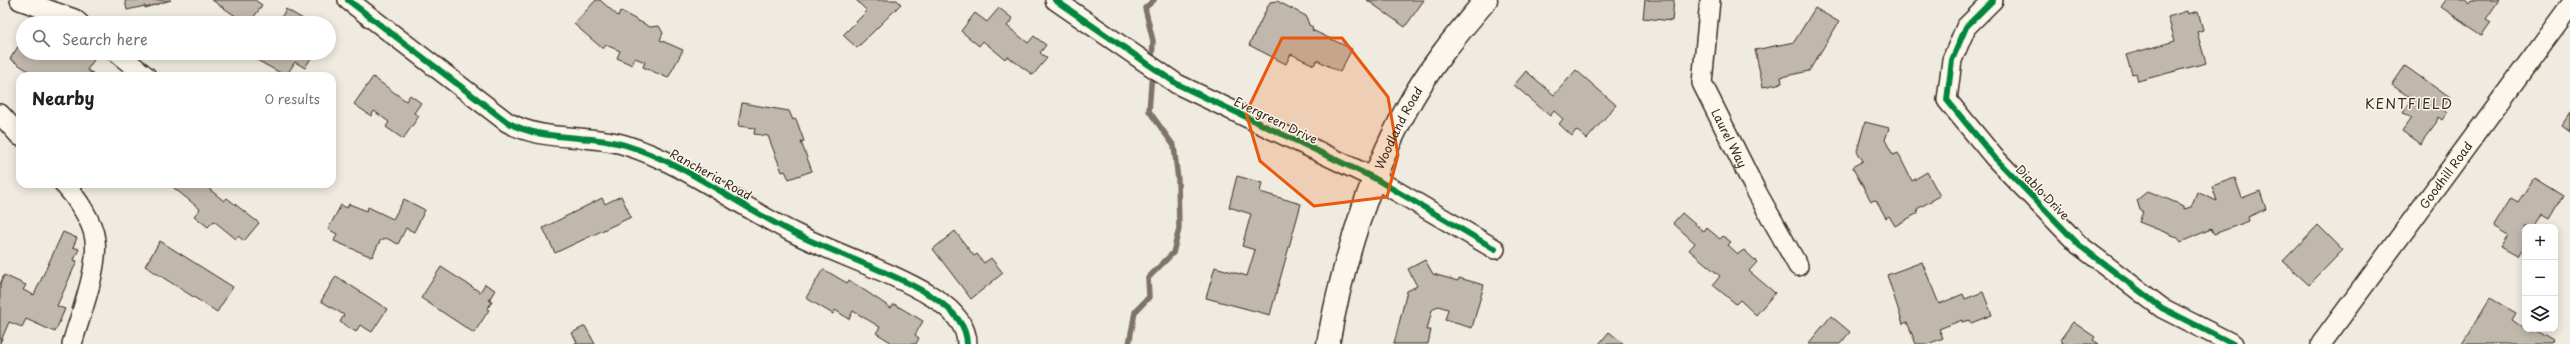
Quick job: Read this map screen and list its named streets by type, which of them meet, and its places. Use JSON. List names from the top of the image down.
{
  "streets": {
    "street": [
      "Evergreen Drive",
      "Woodland Road",
      "Laurel Way",
      "Rancheria Road",
      "Goodhill Road",
      "Diablo Drive"
    ]
  },
  "crossings": [
    ["Evergreen Drive", "Woodland Road"]
  ],
  "districts": ["KENTFIELD"],
  "page": {
    "search": "Search here",
    "heading": ["Nearby", "0 results"],
    "map_buttons": ["+", "−"]
  }
}
